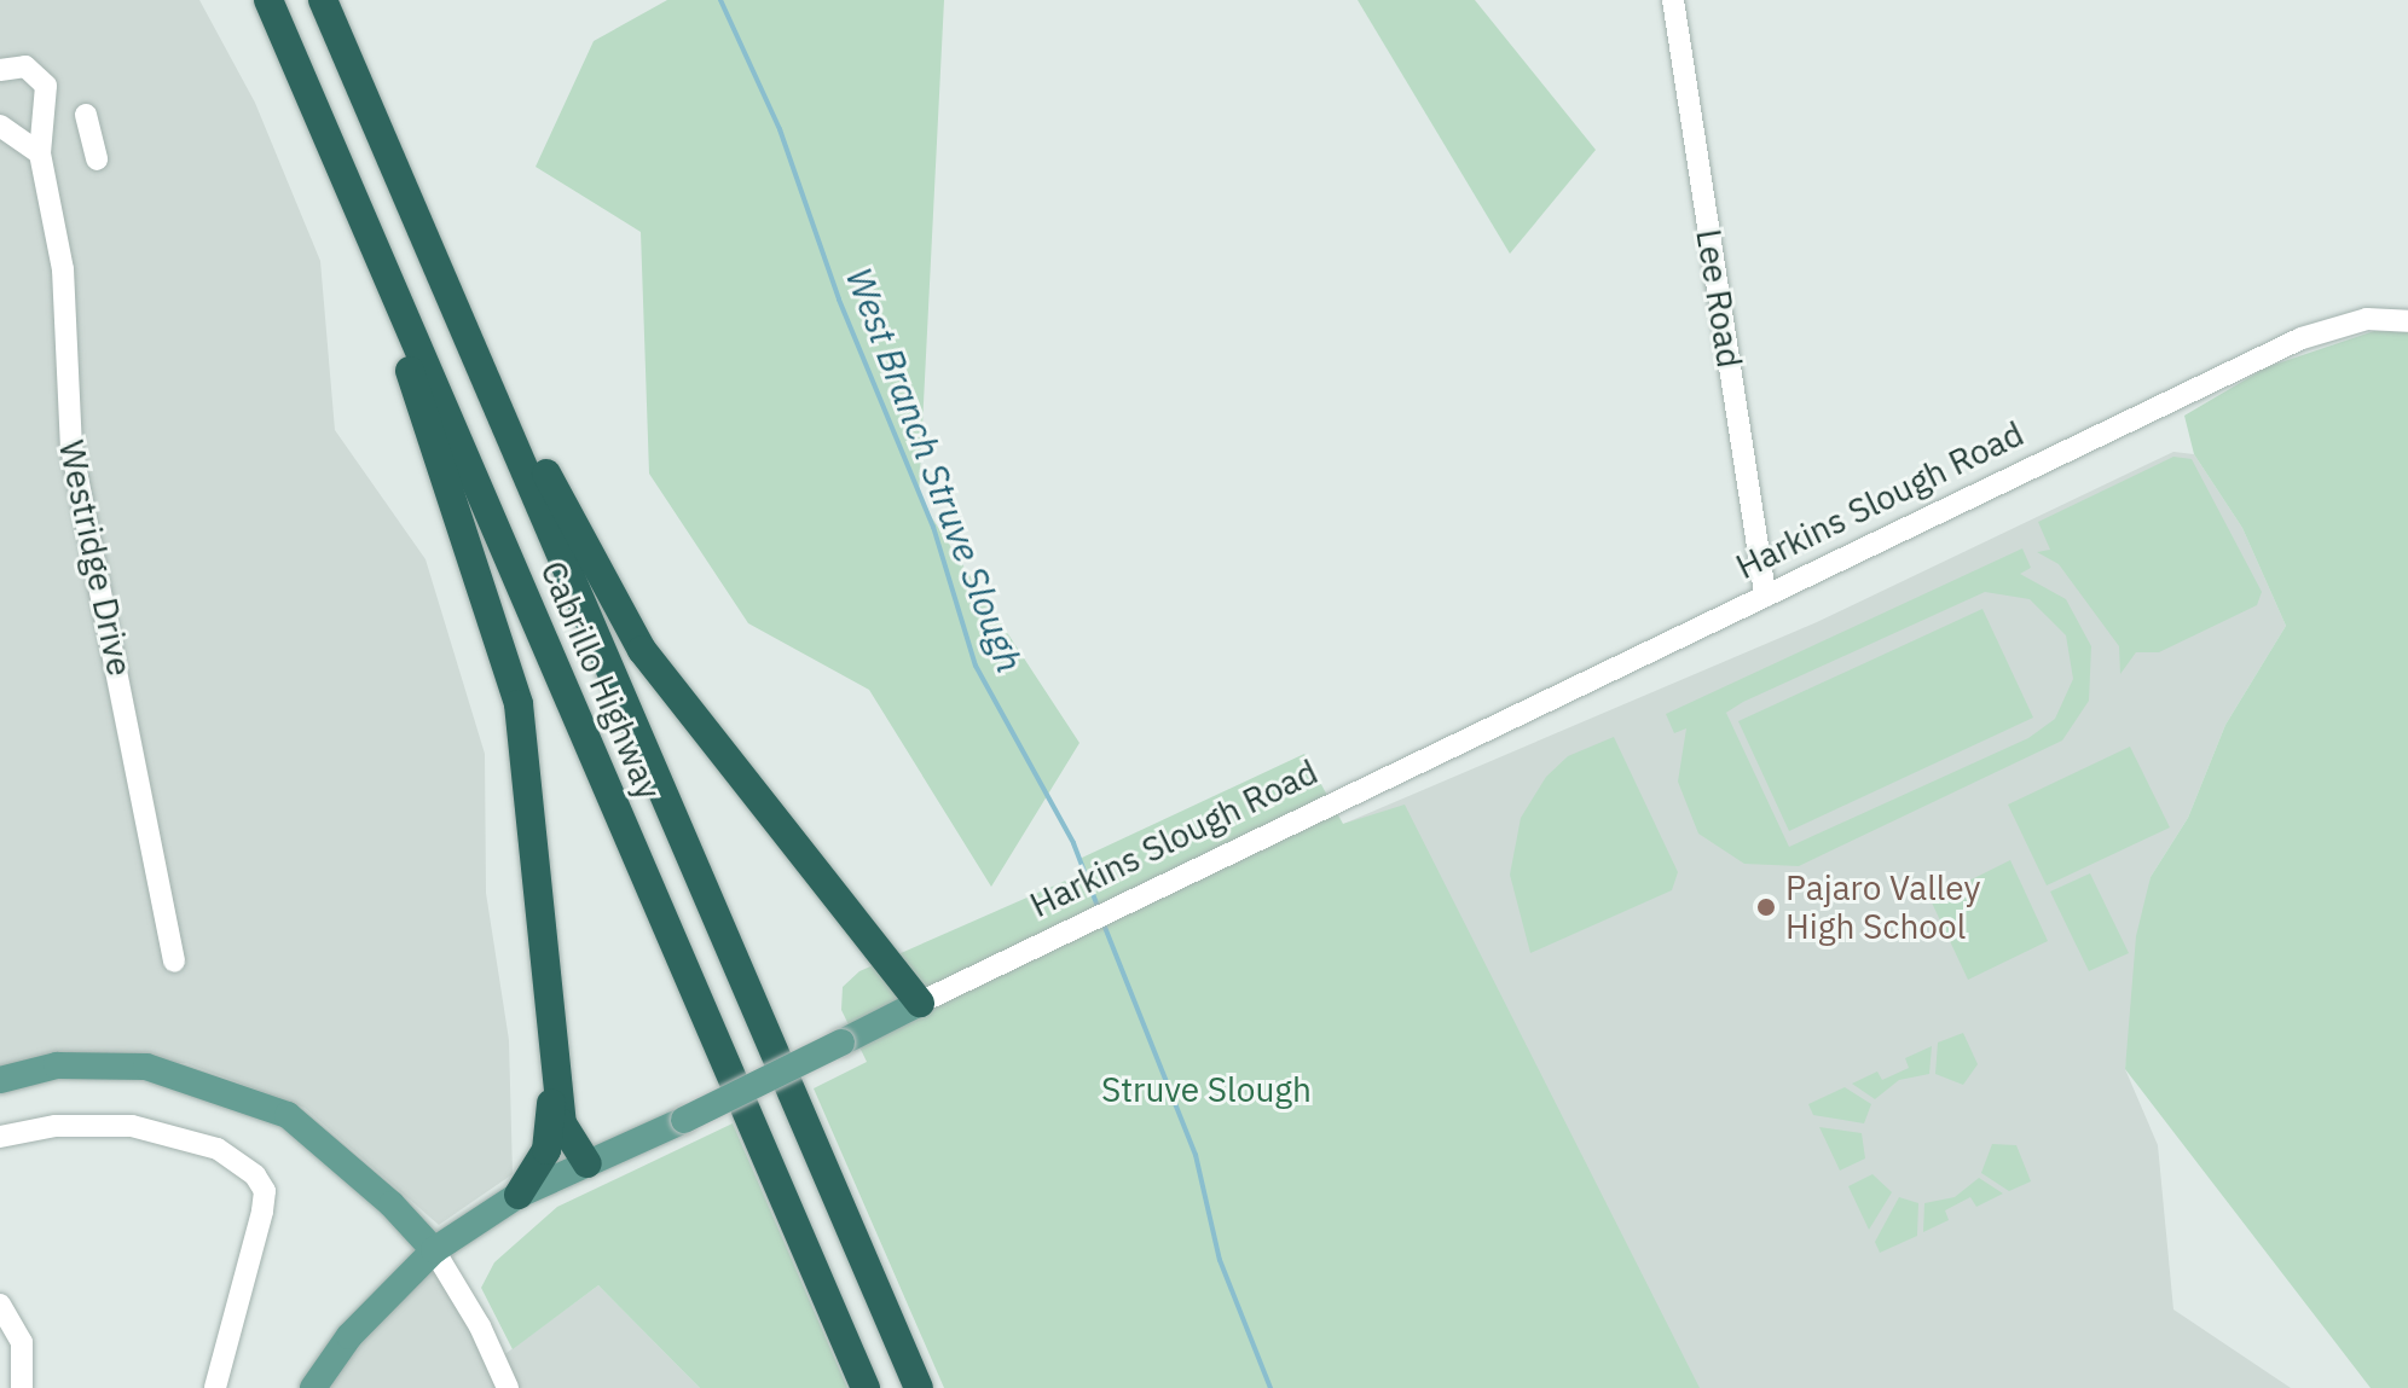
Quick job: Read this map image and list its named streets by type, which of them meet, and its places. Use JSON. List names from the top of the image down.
{
  "streets": {
    "highway": ["Cabrillo Highway"],
    "main road": ["Harkins Slough Road"],
    "street": ["Lee Road", "Westridge Drive"]
  },
  "crossings": [
    ["Lee Road", "Harkins Slough Road"]
  ],
  "water": ["West Branch Struve Slough"],
  "parks": ["Struve Slough"],
  "places": ["Pajaro Valley High School"]
}
